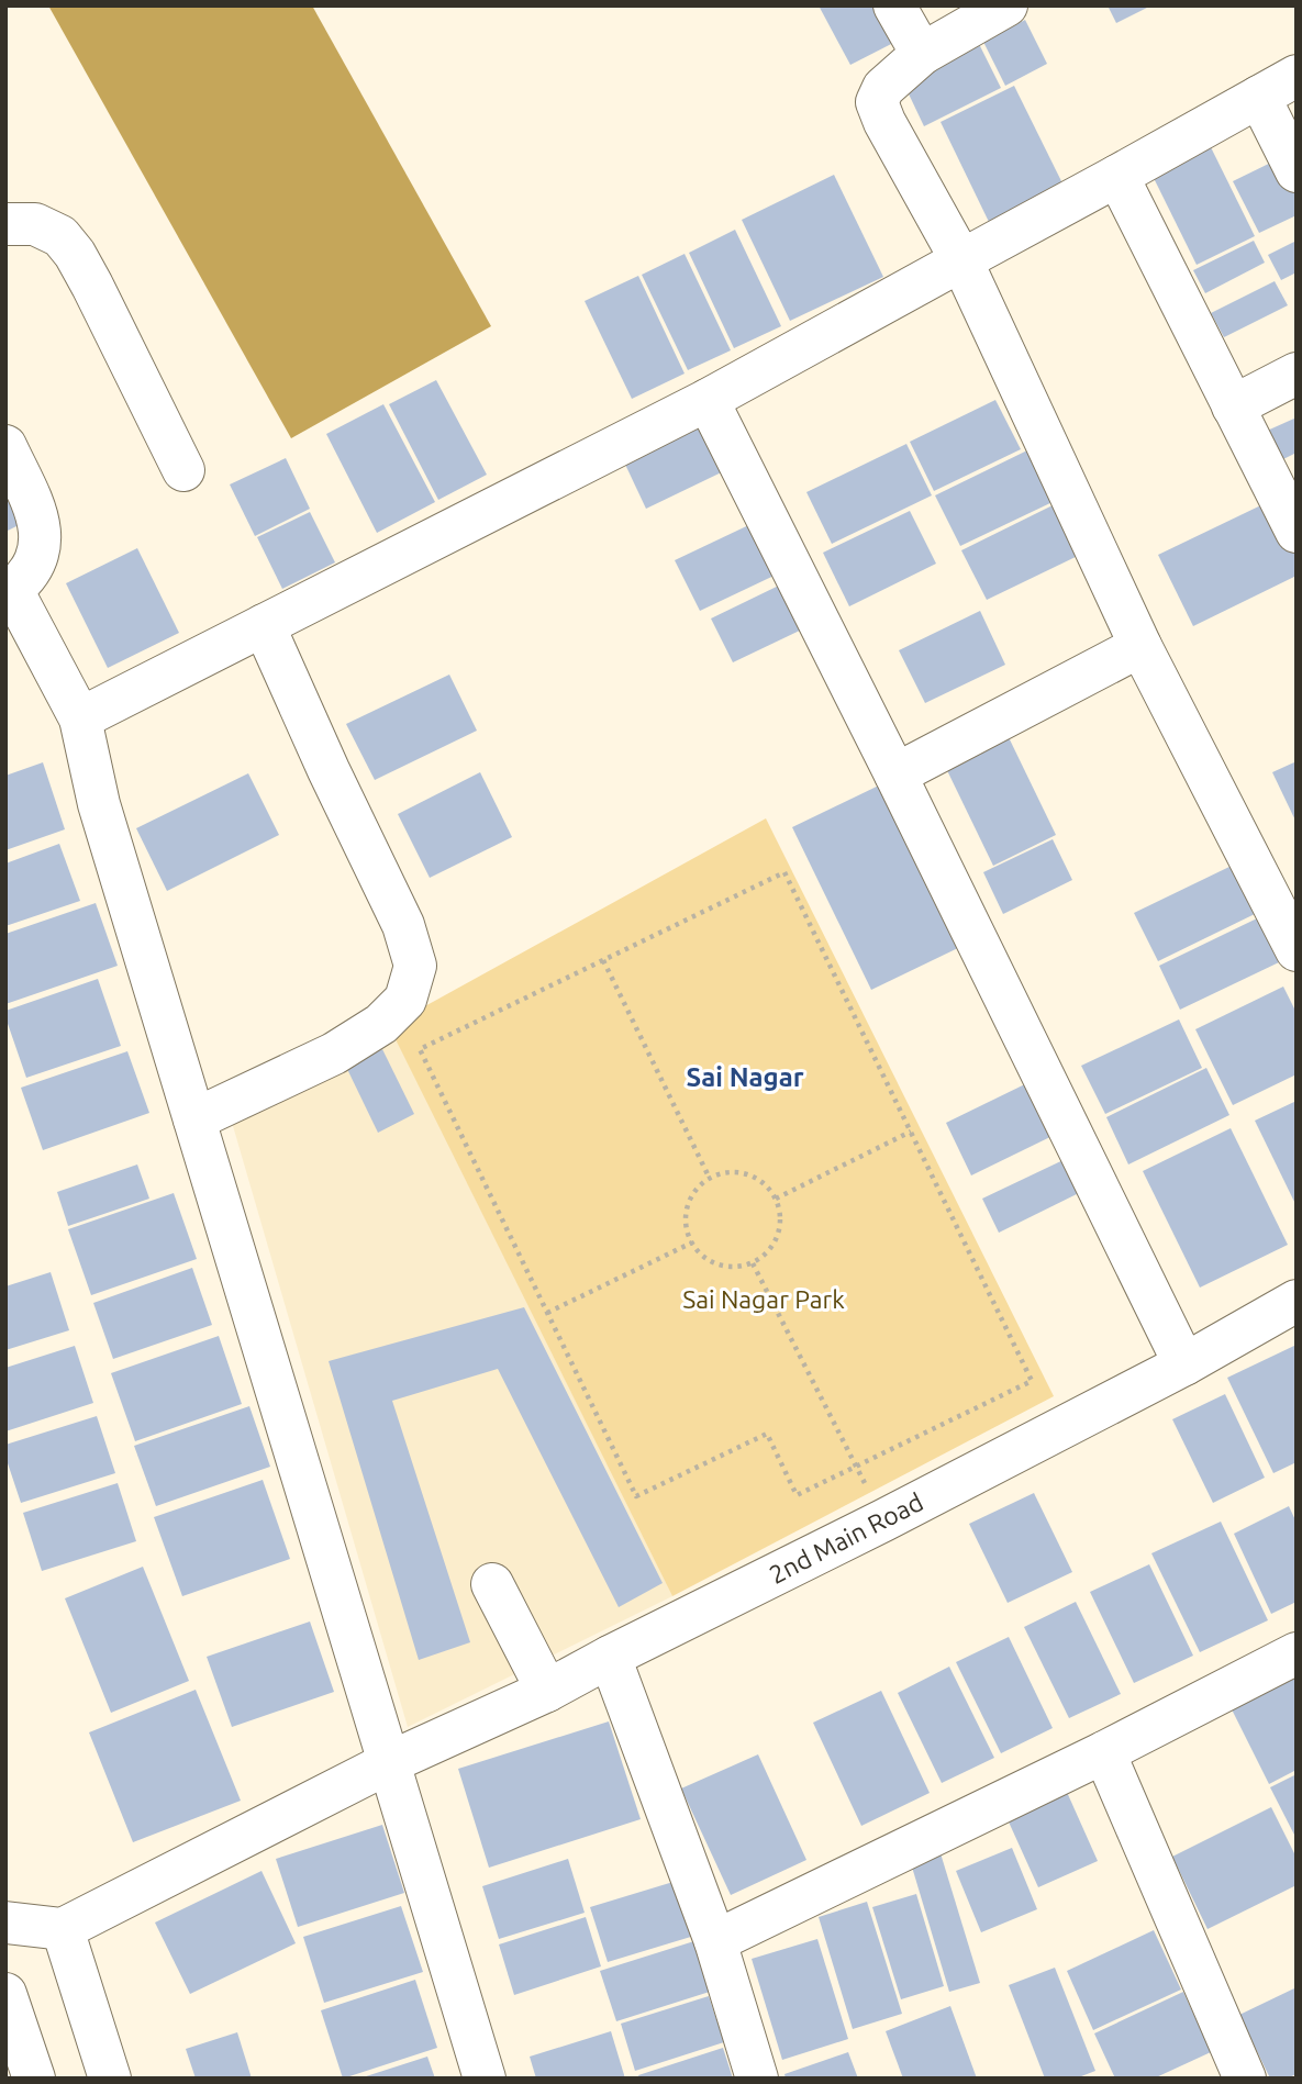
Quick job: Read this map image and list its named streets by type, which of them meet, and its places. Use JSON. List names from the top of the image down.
{
  "streets": {
    "street": ["2nd Main Road"]
  },
  "districts": ["Sai Nagar"],
  "parks": ["Sai Nagar Park"]
}
